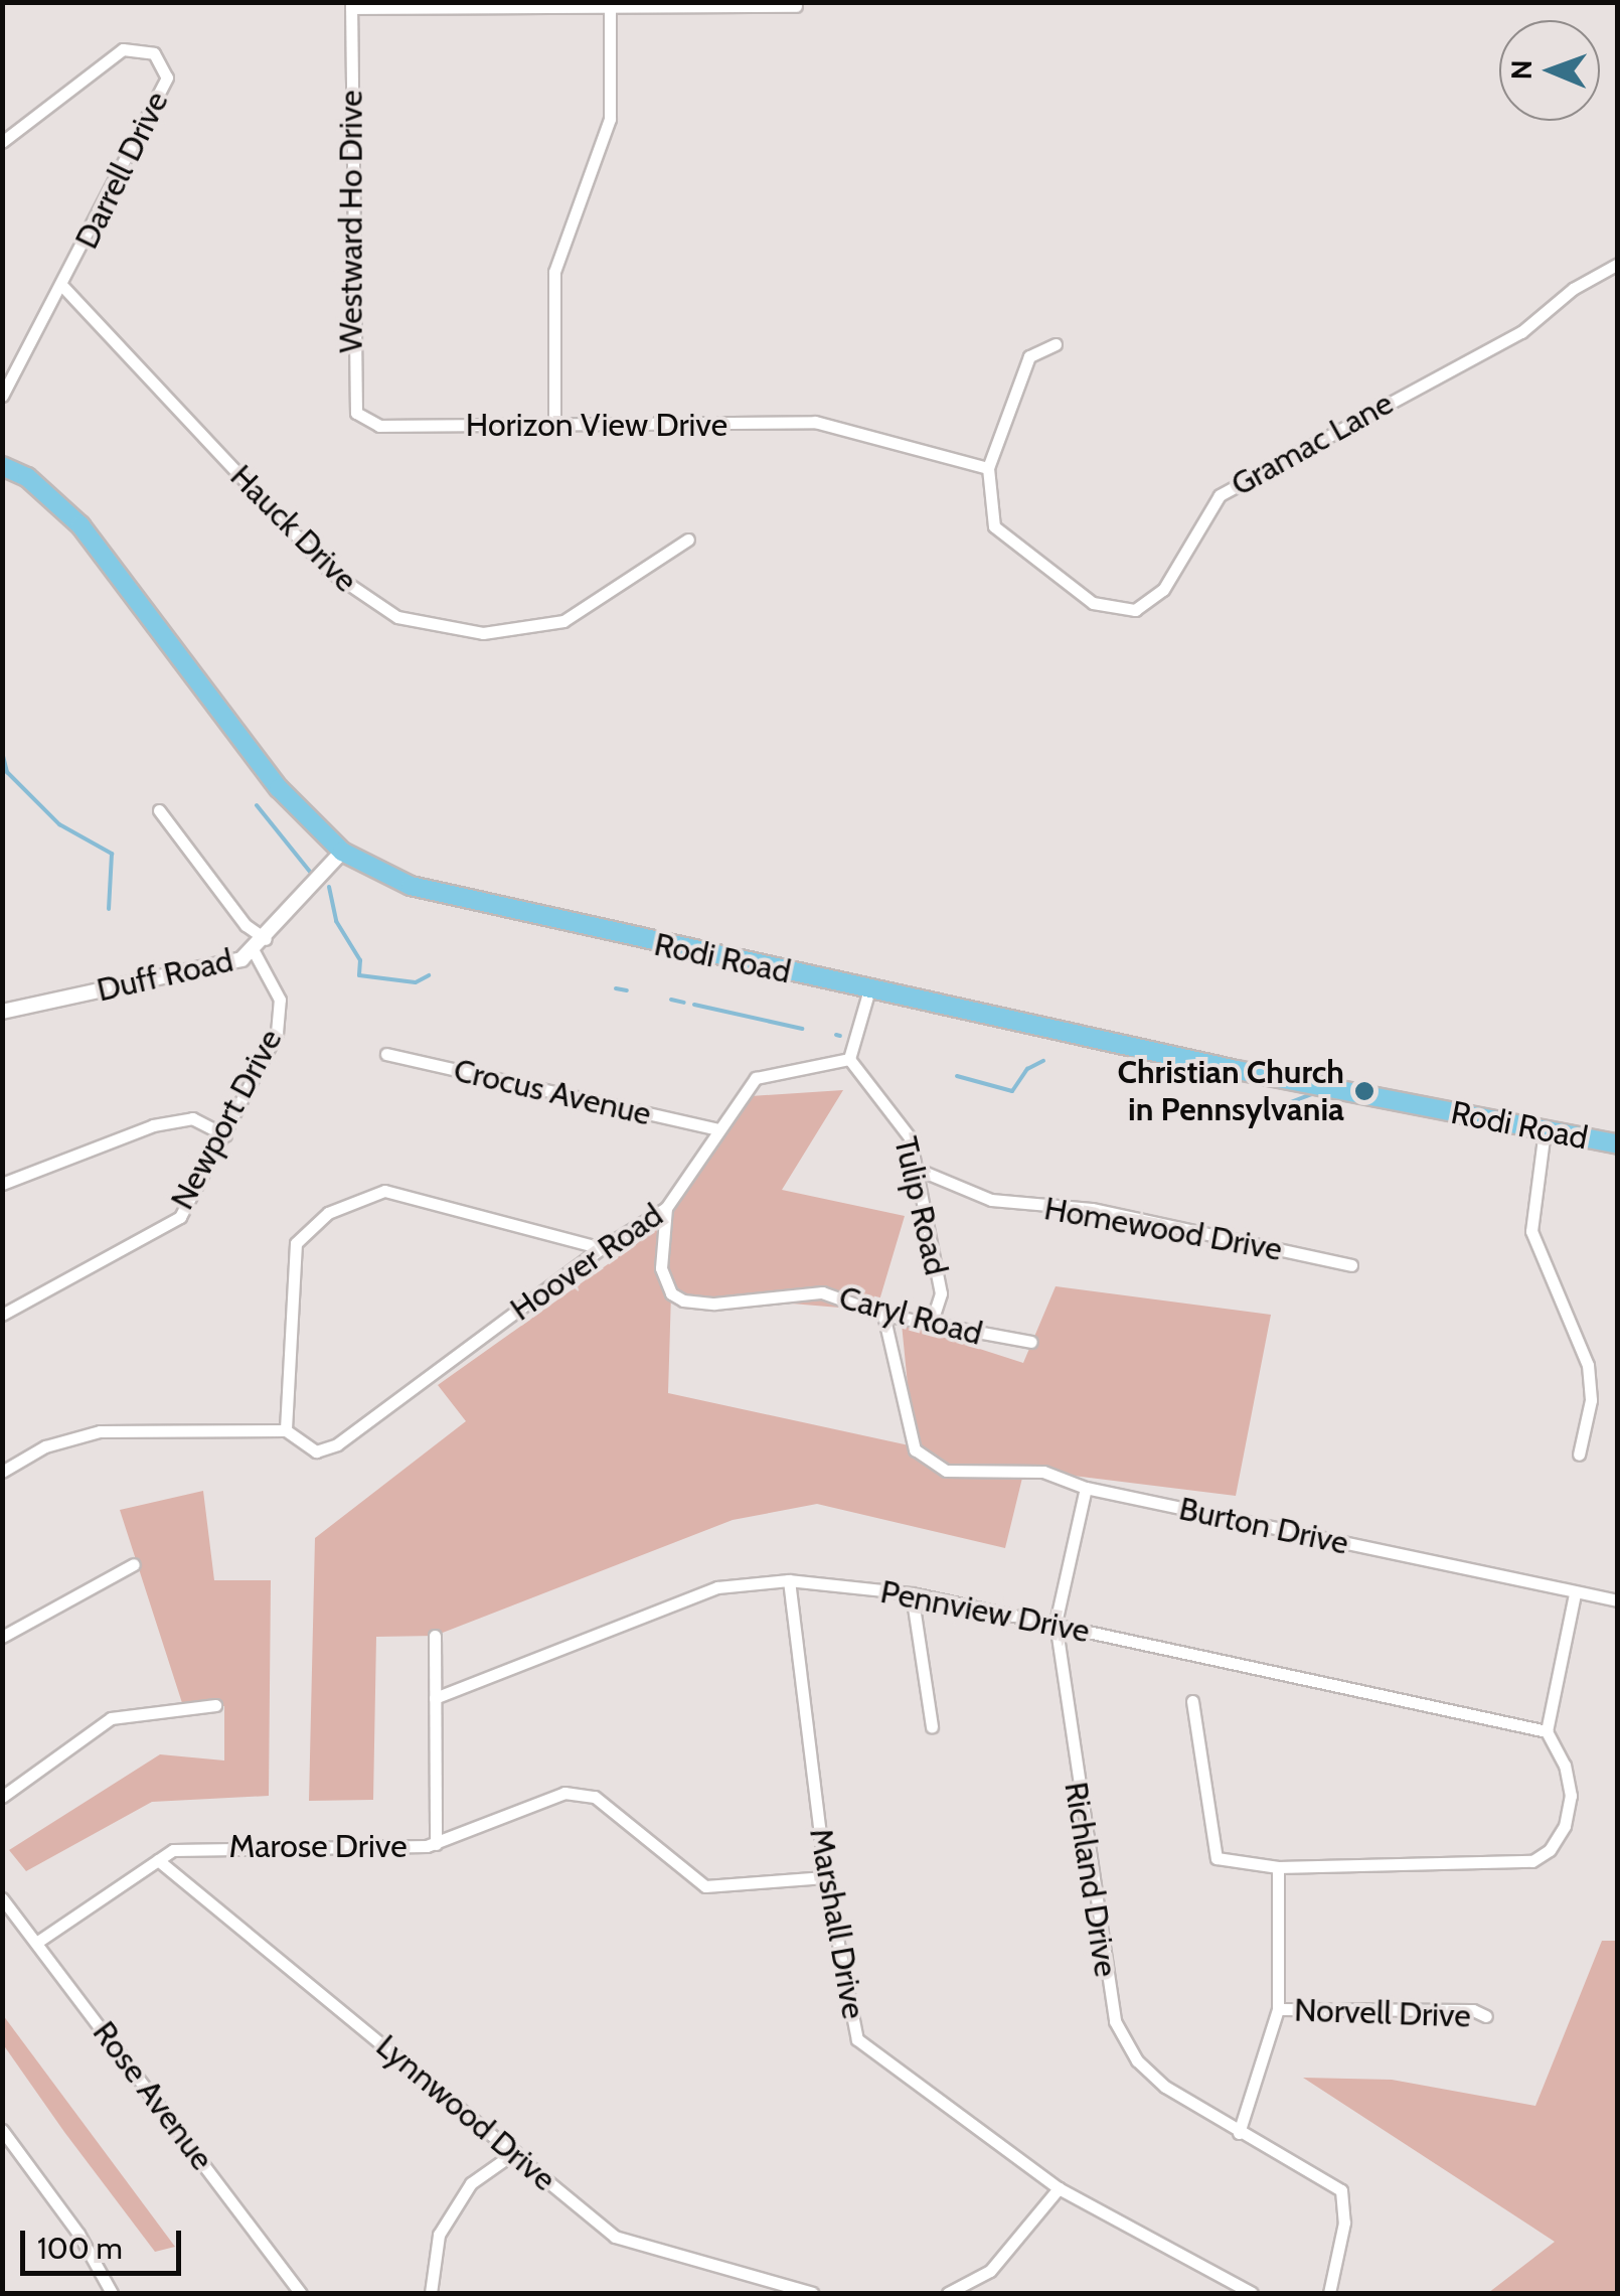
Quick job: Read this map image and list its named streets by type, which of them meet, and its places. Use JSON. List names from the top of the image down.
{
  "streets": {
    "main road": ["Rodi Road"],
    "street": [
      "Darrell Drive",
      "Westward Ho Drive",
      "Horizon View Drive",
      "Gramac Lane",
      "Hauck Drive",
      "Duff Road",
      "Crocus Avenue",
      "Newport Drive",
      "Tulip Road",
      "Homewood Drive",
      "Hoover Road",
      "Caryl Road",
      "Burton Drive",
      "Pennview Drive",
      "Marose Drive",
      "Richland Drive",
      "Marshall Drive",
      "Norvell Drive",
      "Rose Avenue",
      "Lynnwood Drive"
    ]
  },
  "crossings": [
    ["Darrell Drive", "Hauck Drive"],
    ["Westward Ho Drive", "Horizon View Drive"],
    ["Horizon View Drive", "Gramac Lane"],
    ["Rodi Road", "Duff Road"],
    ["Duff Road", "Newport Drive"],
    ["Crocus Avenue", "Hoover Road"],
    ["Tulip Road", "Homewood Drive"],
    ["Tulip Road", "Hoover Road"],
    ["Tulip Road", "Caryl Road"],
    ["Hoover Road", "Caryl Road"],
    ["Caryl Road", "Burton Drive"],
    ["Burton Drive", "Richland Drive"],
    ["Pennview Drive", "Richland Drive"],
    ["Pennview Drive", "Marshall Drive"],
    ["Marose Drive", "Marshall Drive"],
    ["Marose Drive", "Rose Avenue"],
    ["Marose Drive", "Lynnwood Drive"]
  ],
  "places": ["Christian Church in Pennsylvania"],
  "scale_bar": "100 m",
  "north": "left"
}
